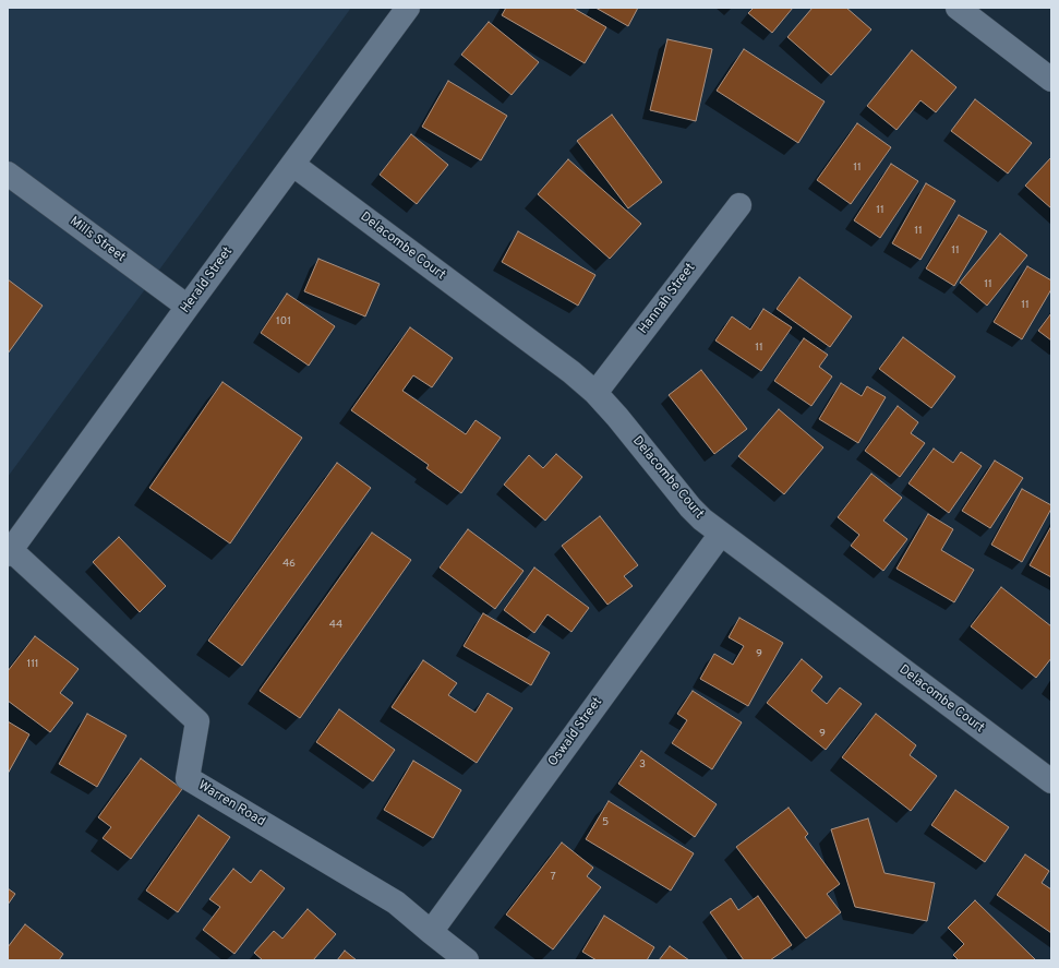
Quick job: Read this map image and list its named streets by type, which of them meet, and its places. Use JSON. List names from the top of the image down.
{
  "streets": {
    "street": [
      "Mills Street",
      "Delacombe Court",
      "Herald Street",
      "Hannah Street",
      "Oswald Street",
      "Warren Road"
    ]
  },
  "crossings": [
    ["Mills Street", "Herald Street"],
    ["Delacombe Court", "Herald Street"],
    ["Delacombe Court", "Hannah Street"],
    ["Delacombe Court", "Oswald Street"],
    ["Herald Street", "Warren Road"],
    ["Oswald Street", "Warren Road"]
  ],
  "house_numbers": [
    "11",
    "11",
    "11",
    "11",
    "11",
    "11",
    "101",
    "11",
    "46",
    "44",
    "9",
    "111",
    "9",
    "3",
    "5",
    "7"
  ]
}
